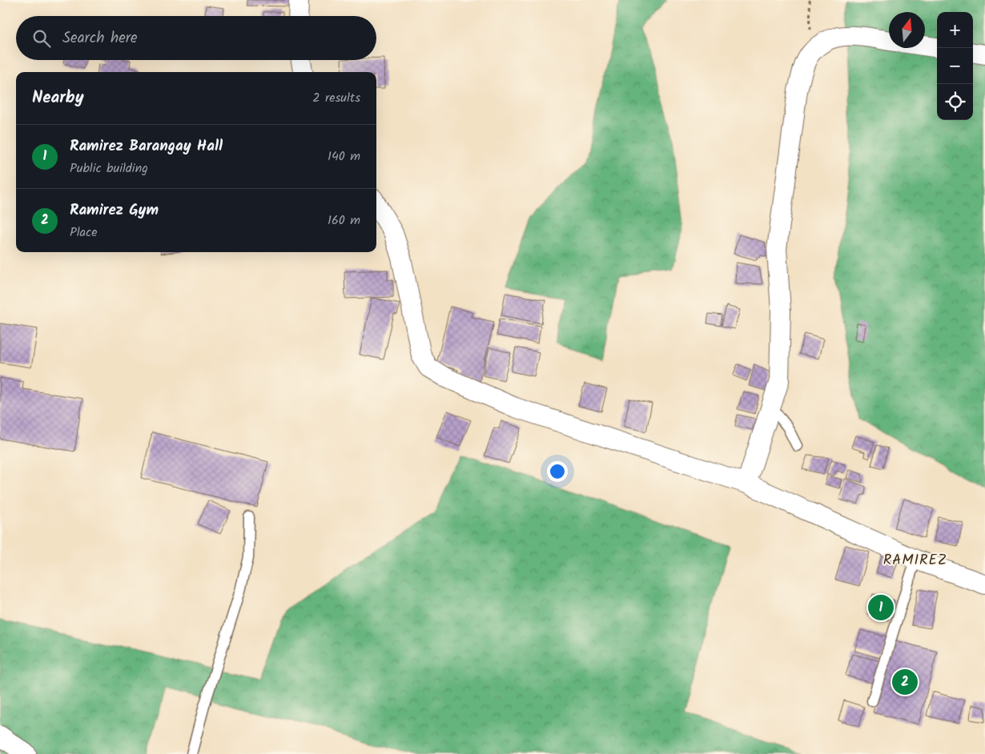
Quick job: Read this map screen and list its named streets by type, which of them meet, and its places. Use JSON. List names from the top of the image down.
{
  "districts": ["RAMIREZ"],
  "north": "top",
  "page": {
    "map_buttons": ["+", "−"],
    "search": "Search here",
    "heading": ["Nearby", "2 results"],
    "list": [
      {
        "mark": "1",
        "name": "Ramirez Barangay Hall",
        "note": "Public building",
        "value": "140 m"
      },
      {
        "mark": "2",
        "name": "Ramirez Gym",
        "note": "Place",
        "value": "160 m"
      }
    ],
    "pins": ["1", "2"]
  }
}
